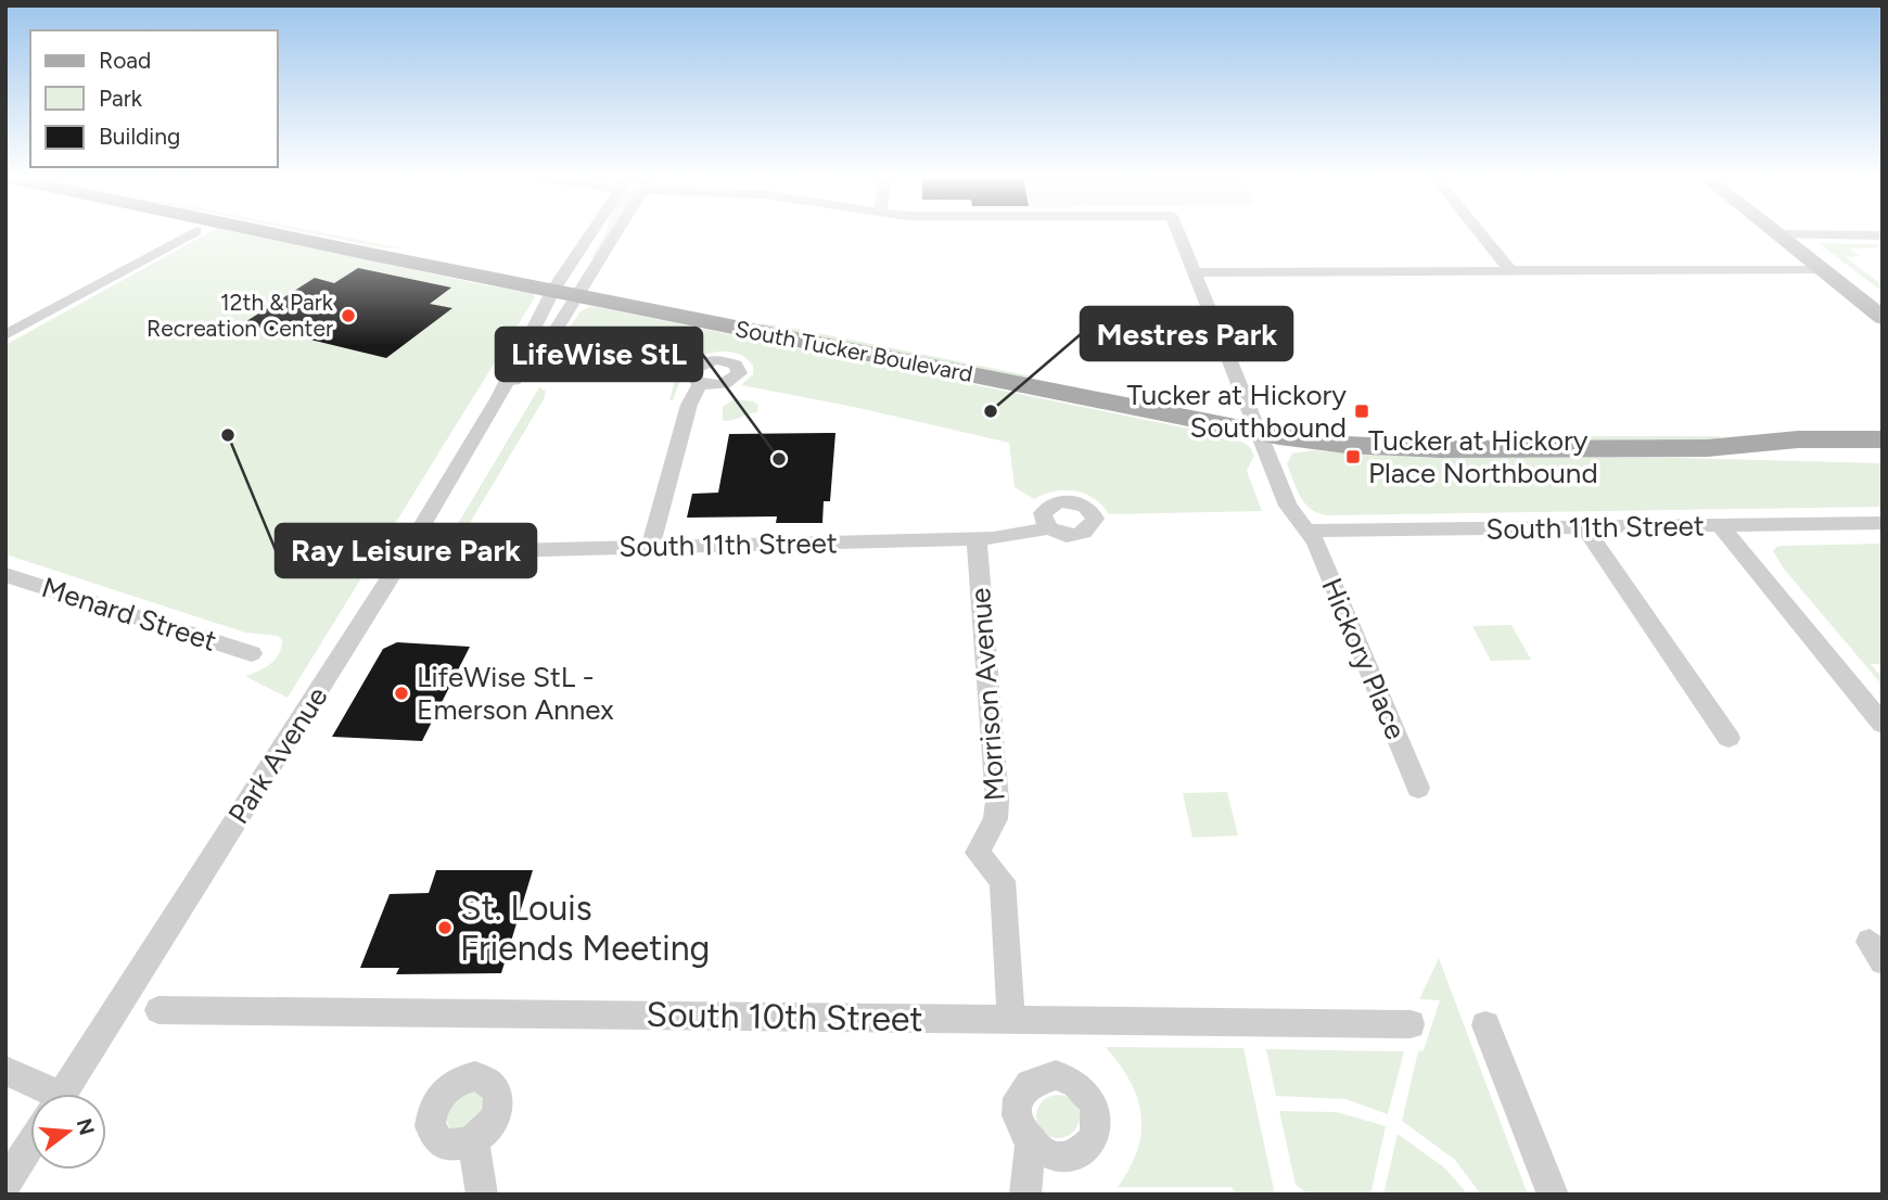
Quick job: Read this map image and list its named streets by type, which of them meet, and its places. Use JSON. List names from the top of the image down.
{
  "streets": {
    "main road": ["South Tucker Boulevard"],
    "street": [
      "South 11th Street",
      "Menard Street",
      "Hickory Place",
      "Morrison Avenue",
      "Park Avenue",
      "South 10th Street"
    ]
  },
  "crossings": [
    ["South Tucker Boulevard", "Hickory Place"],
    ["South Tucker Boulevard", "Park Avenue"],
    ["South 11th Street", "Hickory Place"],
    ["South 11th Street", "Morrison Avenue"],
    ["South 11th Street", "Park Avenue"],
    ["Morrison Avenue", "South 10th Street"]
  ],
  "places": {
    "other": [
      "12th & Park Recreation Center",
      "Mestres Park",
      "Ray Leisure Park",
      "LifeWise StL",
      "LifeWise StL - Emerson Annex",
      "St. Louis Friends Meeting"
    ],
    "transit": ["Tucker at Hickory Southbound", "Tucker at Hickory Place Northbound"]
  },
  "legend": ["Road", "Park", "Building"],
  "north": "right"
}
